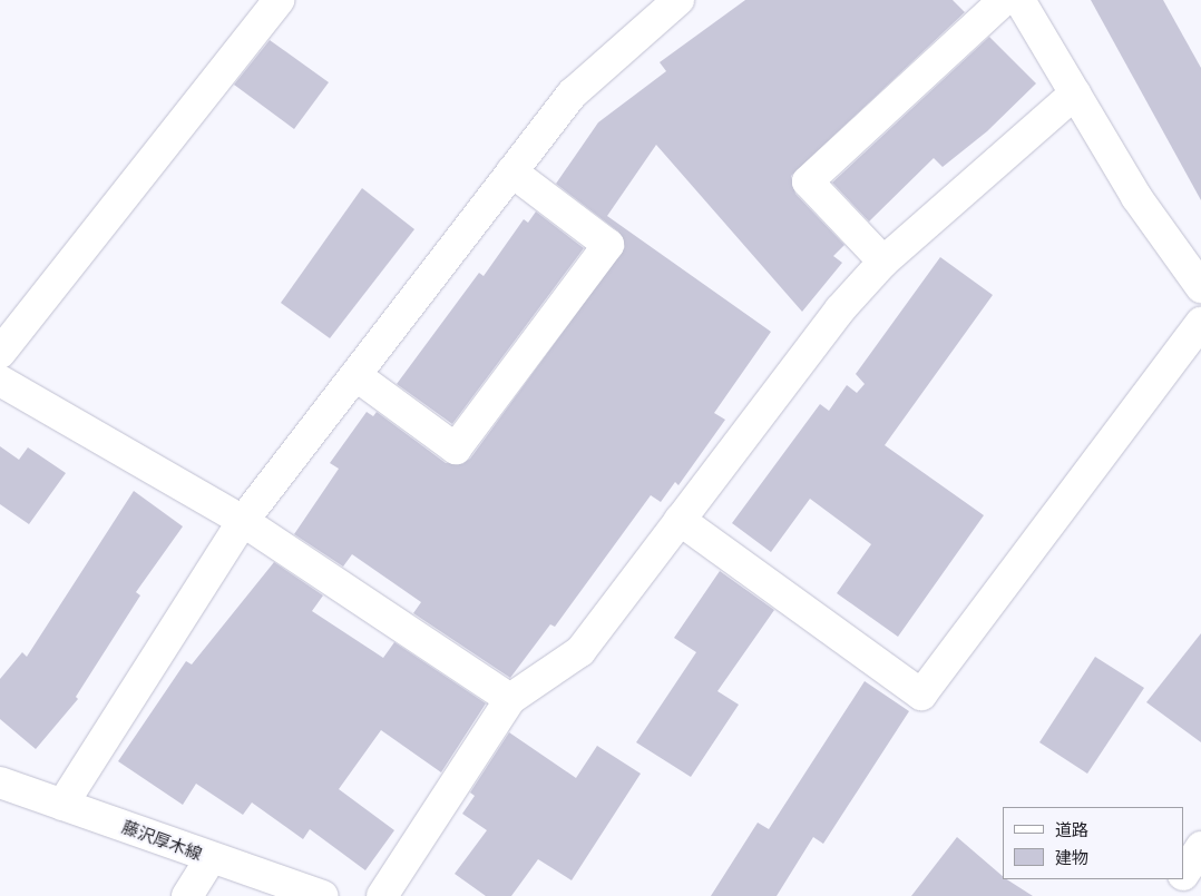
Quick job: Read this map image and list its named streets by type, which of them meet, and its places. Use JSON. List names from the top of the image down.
{
  "streets": {
    "street": ["藤沢厚木線"]
  },
  "legend": ["道路", "建物"]
}
